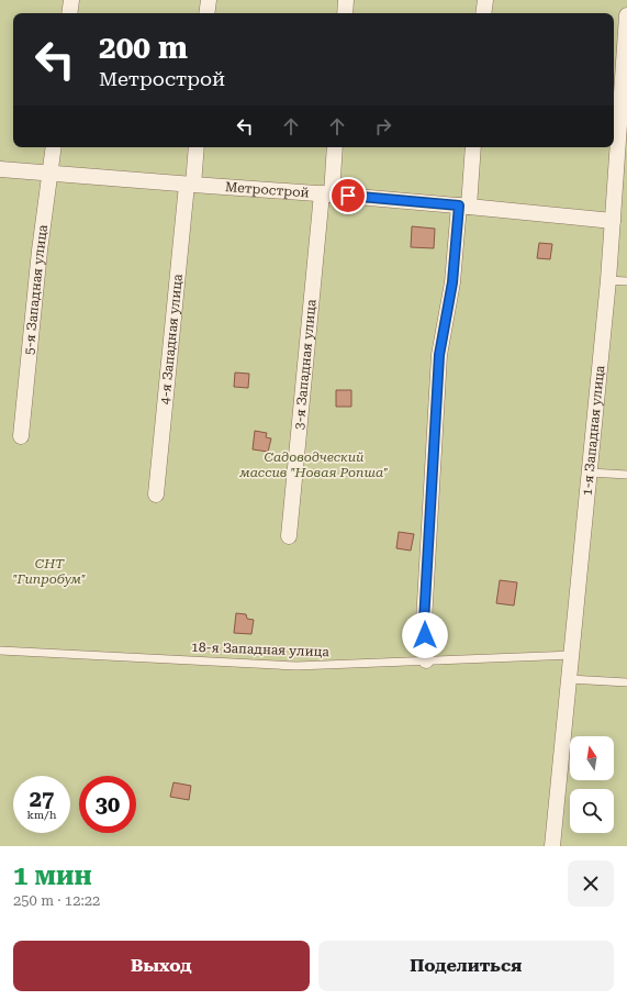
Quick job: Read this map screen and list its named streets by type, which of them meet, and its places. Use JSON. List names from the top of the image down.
{
  "streets": {
    "street": [
      "Метрострой",
      "5-я Западная улица",
      "4-я Западная улица",
      "3-я Западная улица",
      "1-я Западная улица"
    ],
    "lane": ["18-я Западная улица"]
  },
  "crossings": [
    ["Метрострой", "5-я Западная улица"],
    ["Метрострой", "4-я Западная улица"],
    ["Метрострой", "3-я Западная улица"],
    ["Метрострой", "1-я Западная улица"],
    ["1-я Западная улица", "18-я Западная улица"]
  ],
  "parks": ["Садоводческий массив \"Новая Ропша\"", "СНТ \"Гипробум\""],
  "north": "top",
  "page": {
    "turn": ["200 m", "Метрострой"],
    "speed": "27 km/h",
    "limit": "30",
    "heading": ["1 мин", "250 m · 12:22"],
    "buttons": ["Выход", "Поделиться"]
  }
}
